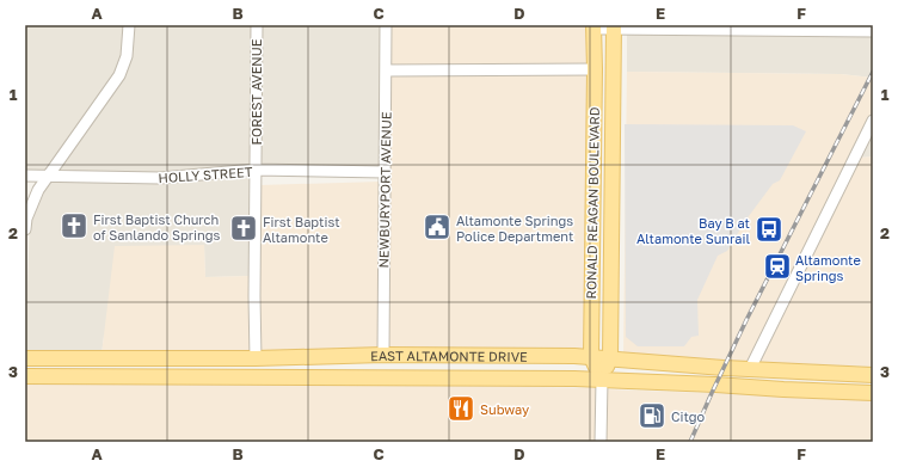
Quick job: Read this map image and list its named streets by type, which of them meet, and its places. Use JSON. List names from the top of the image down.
{
  "streets": {
    "main road": ["RONALD REAGAN BOULEVARD", "EAST ALTAMONTE DRIVE"],
    "street": ["FOREST AVENUE", "HOLLY STREET", "NEWBURYPORT AVENUE"]
  },
  "crossings": [
    ["FOREST AVENUE", "HOLLY STREET"],
    ["FOREST AVENUE", "EAST ALTAMONTE DRIVE"],
    ["HOLLY STREET", "NEWBURYPORT AVENUE"],
    ["NEWBURYPORT AVENUE", "EAST ALTAMONTE DRIVE"],
    ["RONALD REAGAN BOULEVARD", "EAST ALTAMONTE DRIVE"]
  ],
  "places": {
    "church": ["First Baptist Church of Sanlando Springs", "First Baptist Altamonte"],
    "public building": ["Altamonte Springs Police Department"],
    "bus stop": ["Bay B at Altamonte Sunrail"],
    "station": ["Altamonte Springs"],
    "restaurant": ["Subway"],
    "fuel station": ["Citgo"]
  },
  "grid": {
    "columns": [
      "A",
      "B",
      "C",
      "D",
      "E",
      "F"
    ],
    "rows": ["1", "2", "3"]
  }
}
